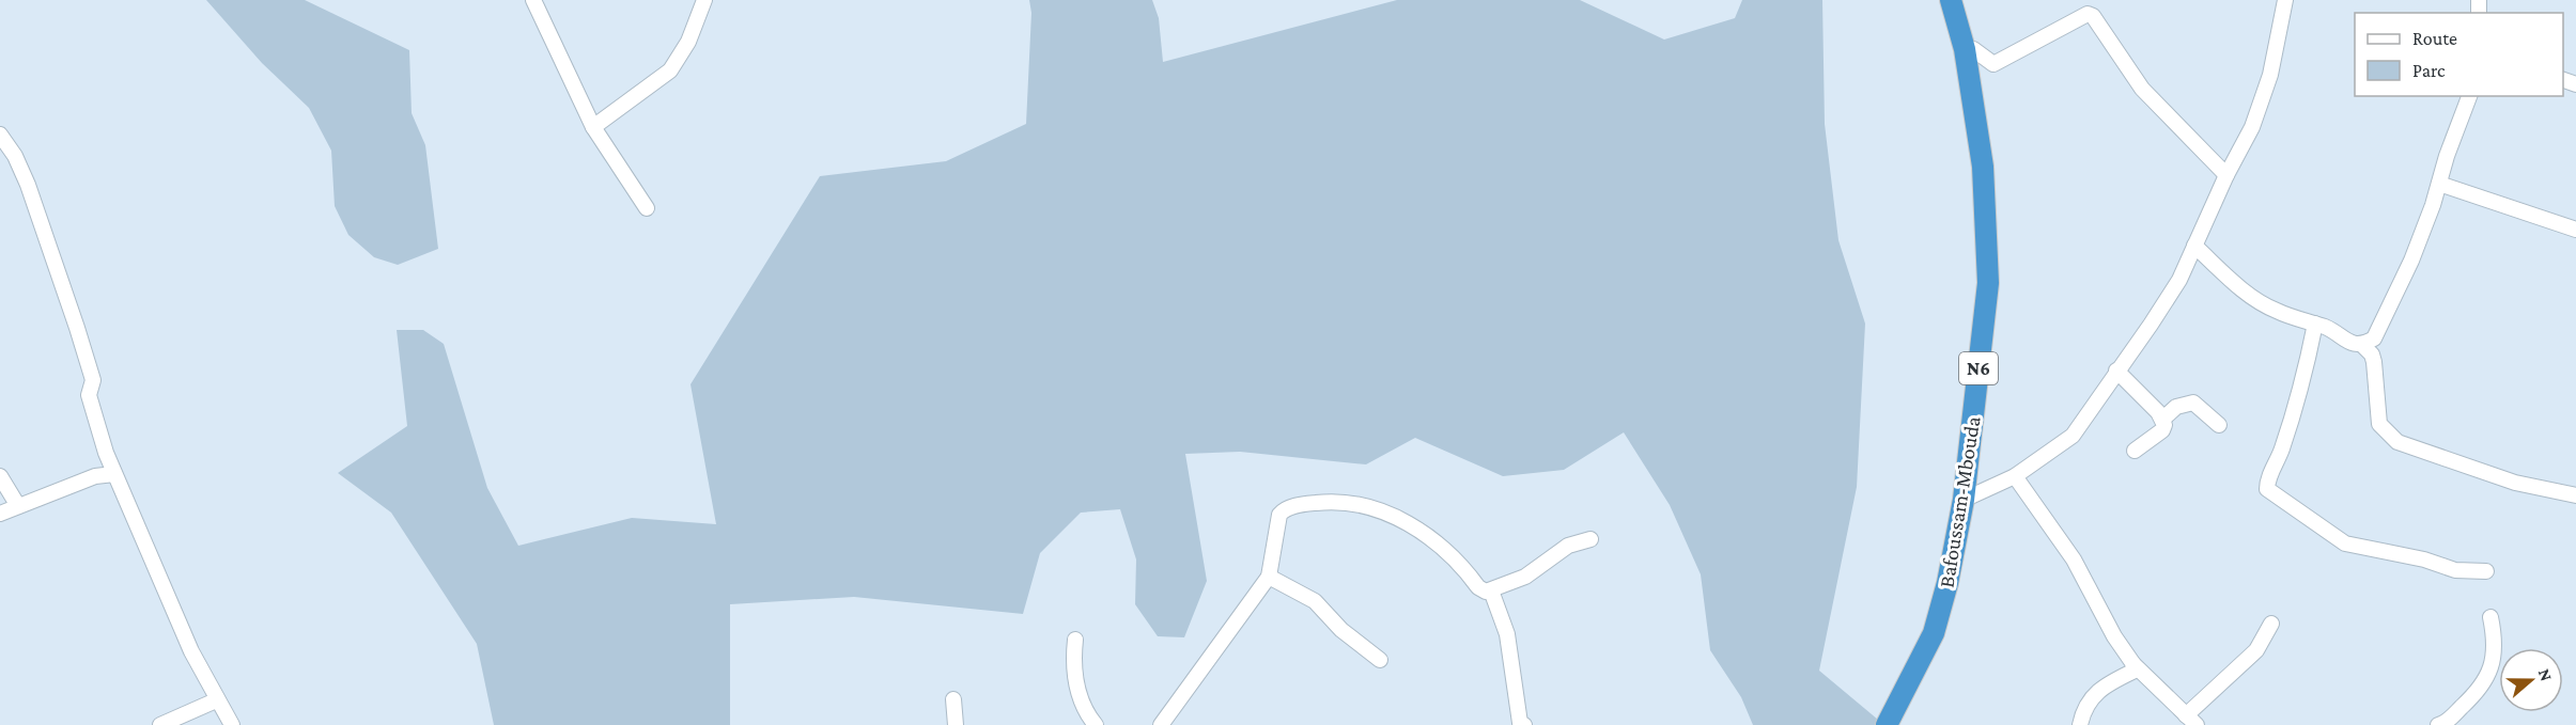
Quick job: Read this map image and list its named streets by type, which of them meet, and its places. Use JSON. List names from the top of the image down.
{
  "streets": {
    "highway": ["N6", "Bafoussam-Mbouda"]
  },
  "legend": ["Route", "Parc"],
  "north": "right"
}
